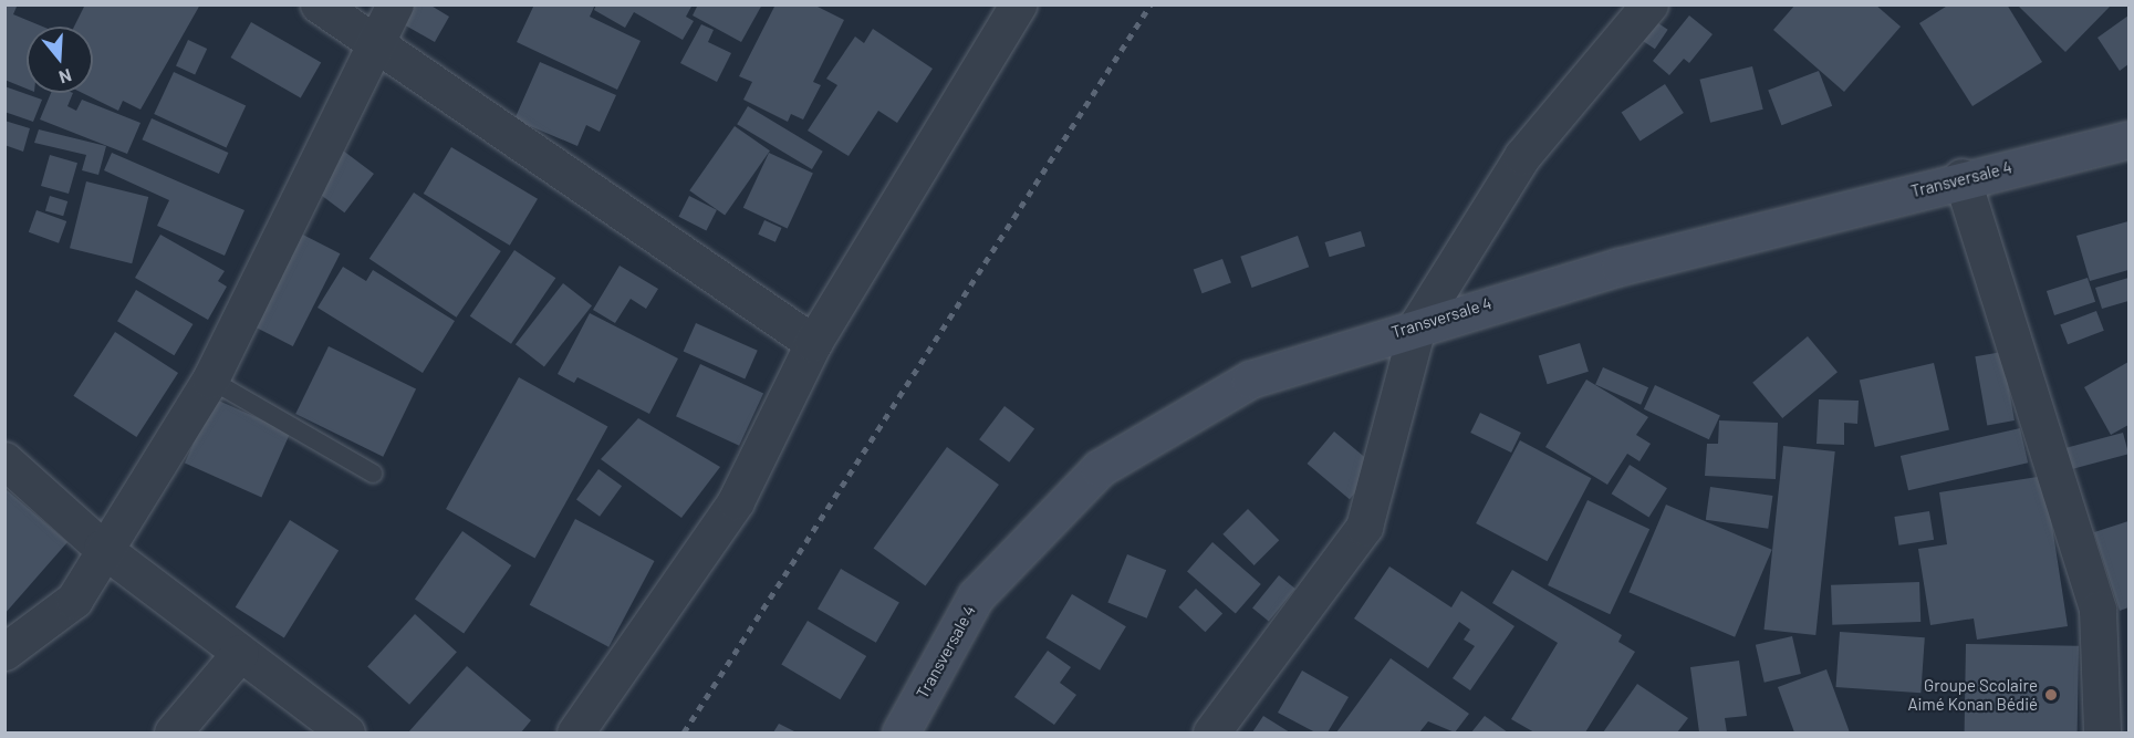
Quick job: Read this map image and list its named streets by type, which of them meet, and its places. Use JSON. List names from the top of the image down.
{
  "streets": {
    "main road": ["Transversale 4"]
  },
  "places": ["Groupe Scolaire Aimé Konan Bédié"],
  "north": "bottom"
}
